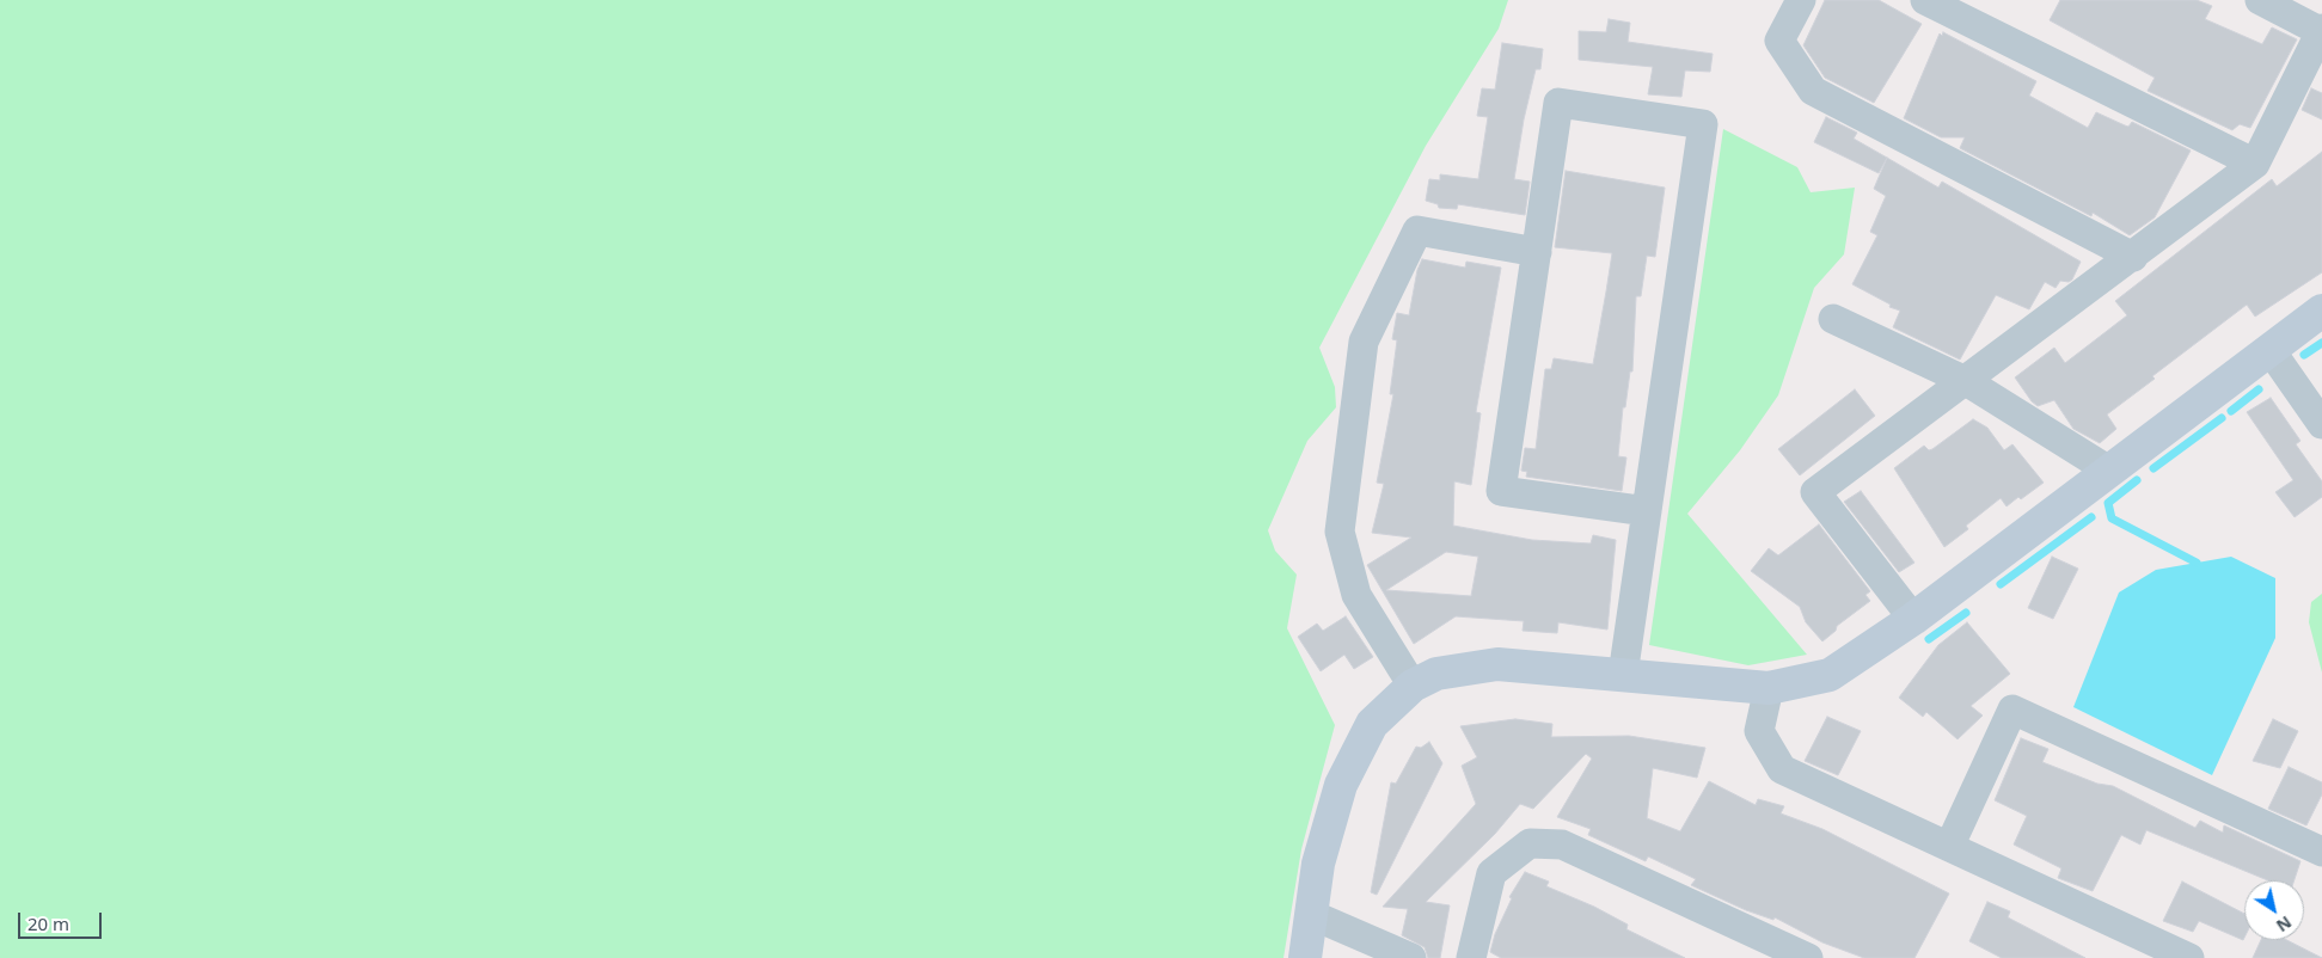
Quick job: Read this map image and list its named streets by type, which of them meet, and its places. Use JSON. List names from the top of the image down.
{
  "scale_bar": "20 m",
  "north": "bottom right"
}
